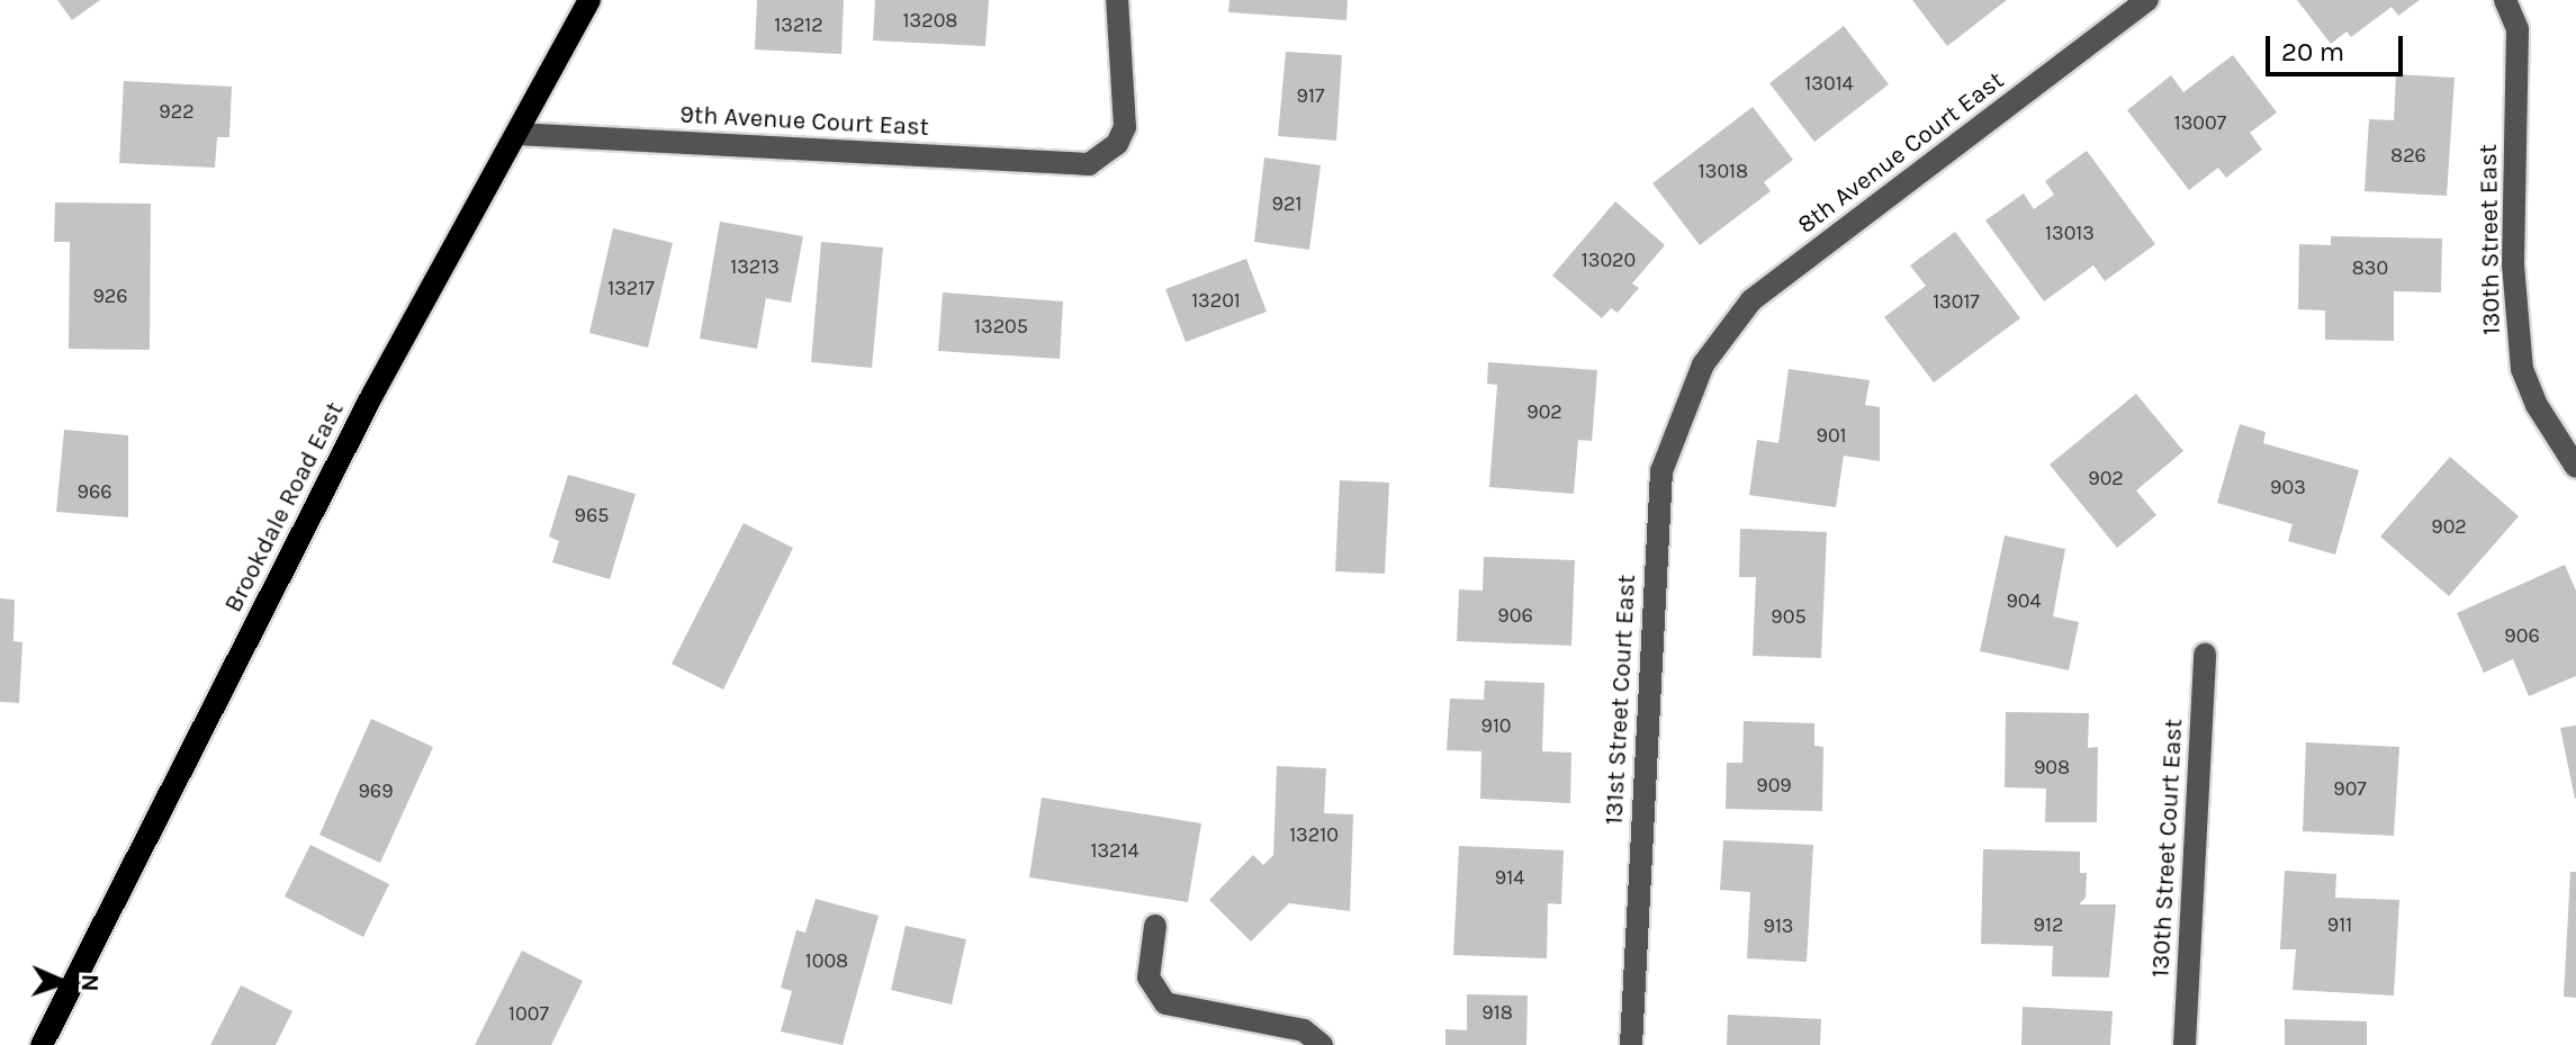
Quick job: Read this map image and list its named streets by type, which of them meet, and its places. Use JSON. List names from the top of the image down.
{
  "streets": {
    "main road": ["Brookdale Road East"],
    "street": [
      "9th Avenue Court East",
      "8th Avenue Court East",
      "130th Street East",
      "131st Street Court East",
      "130th Street Court East"
    ]
  },
  "crossings": [
    ["9th Avenue Court East", "Brookdale Road East"],
    ["8th Avenue Court East", "131st Street Court East"]
  ],
  "house_numbers": [
    "13208",
    "13212",
    "13014",
    "917",
    "922",
    "13007",
    "826",
    "13018",
    "921",
    "13013",
    "13020",
    "13213",
    "830",
    "13217",
    "926",
    "13201",
    "13017",
    "13205",
    "902",
    "901",
    "902",
    "903",
    "966",
    "965",
    "902",
    "904",
    "906",
    "905",
    "906",
    "910",
    "908",
    "909",
    "907",
    "969",
    "13210",
    "13214",
    "914",
    "912",
    "911",
    "913",
    "1008",
    "918",
    "1007"
  ],
  "scale_bar": "20 m",
  "north": "right"
}
